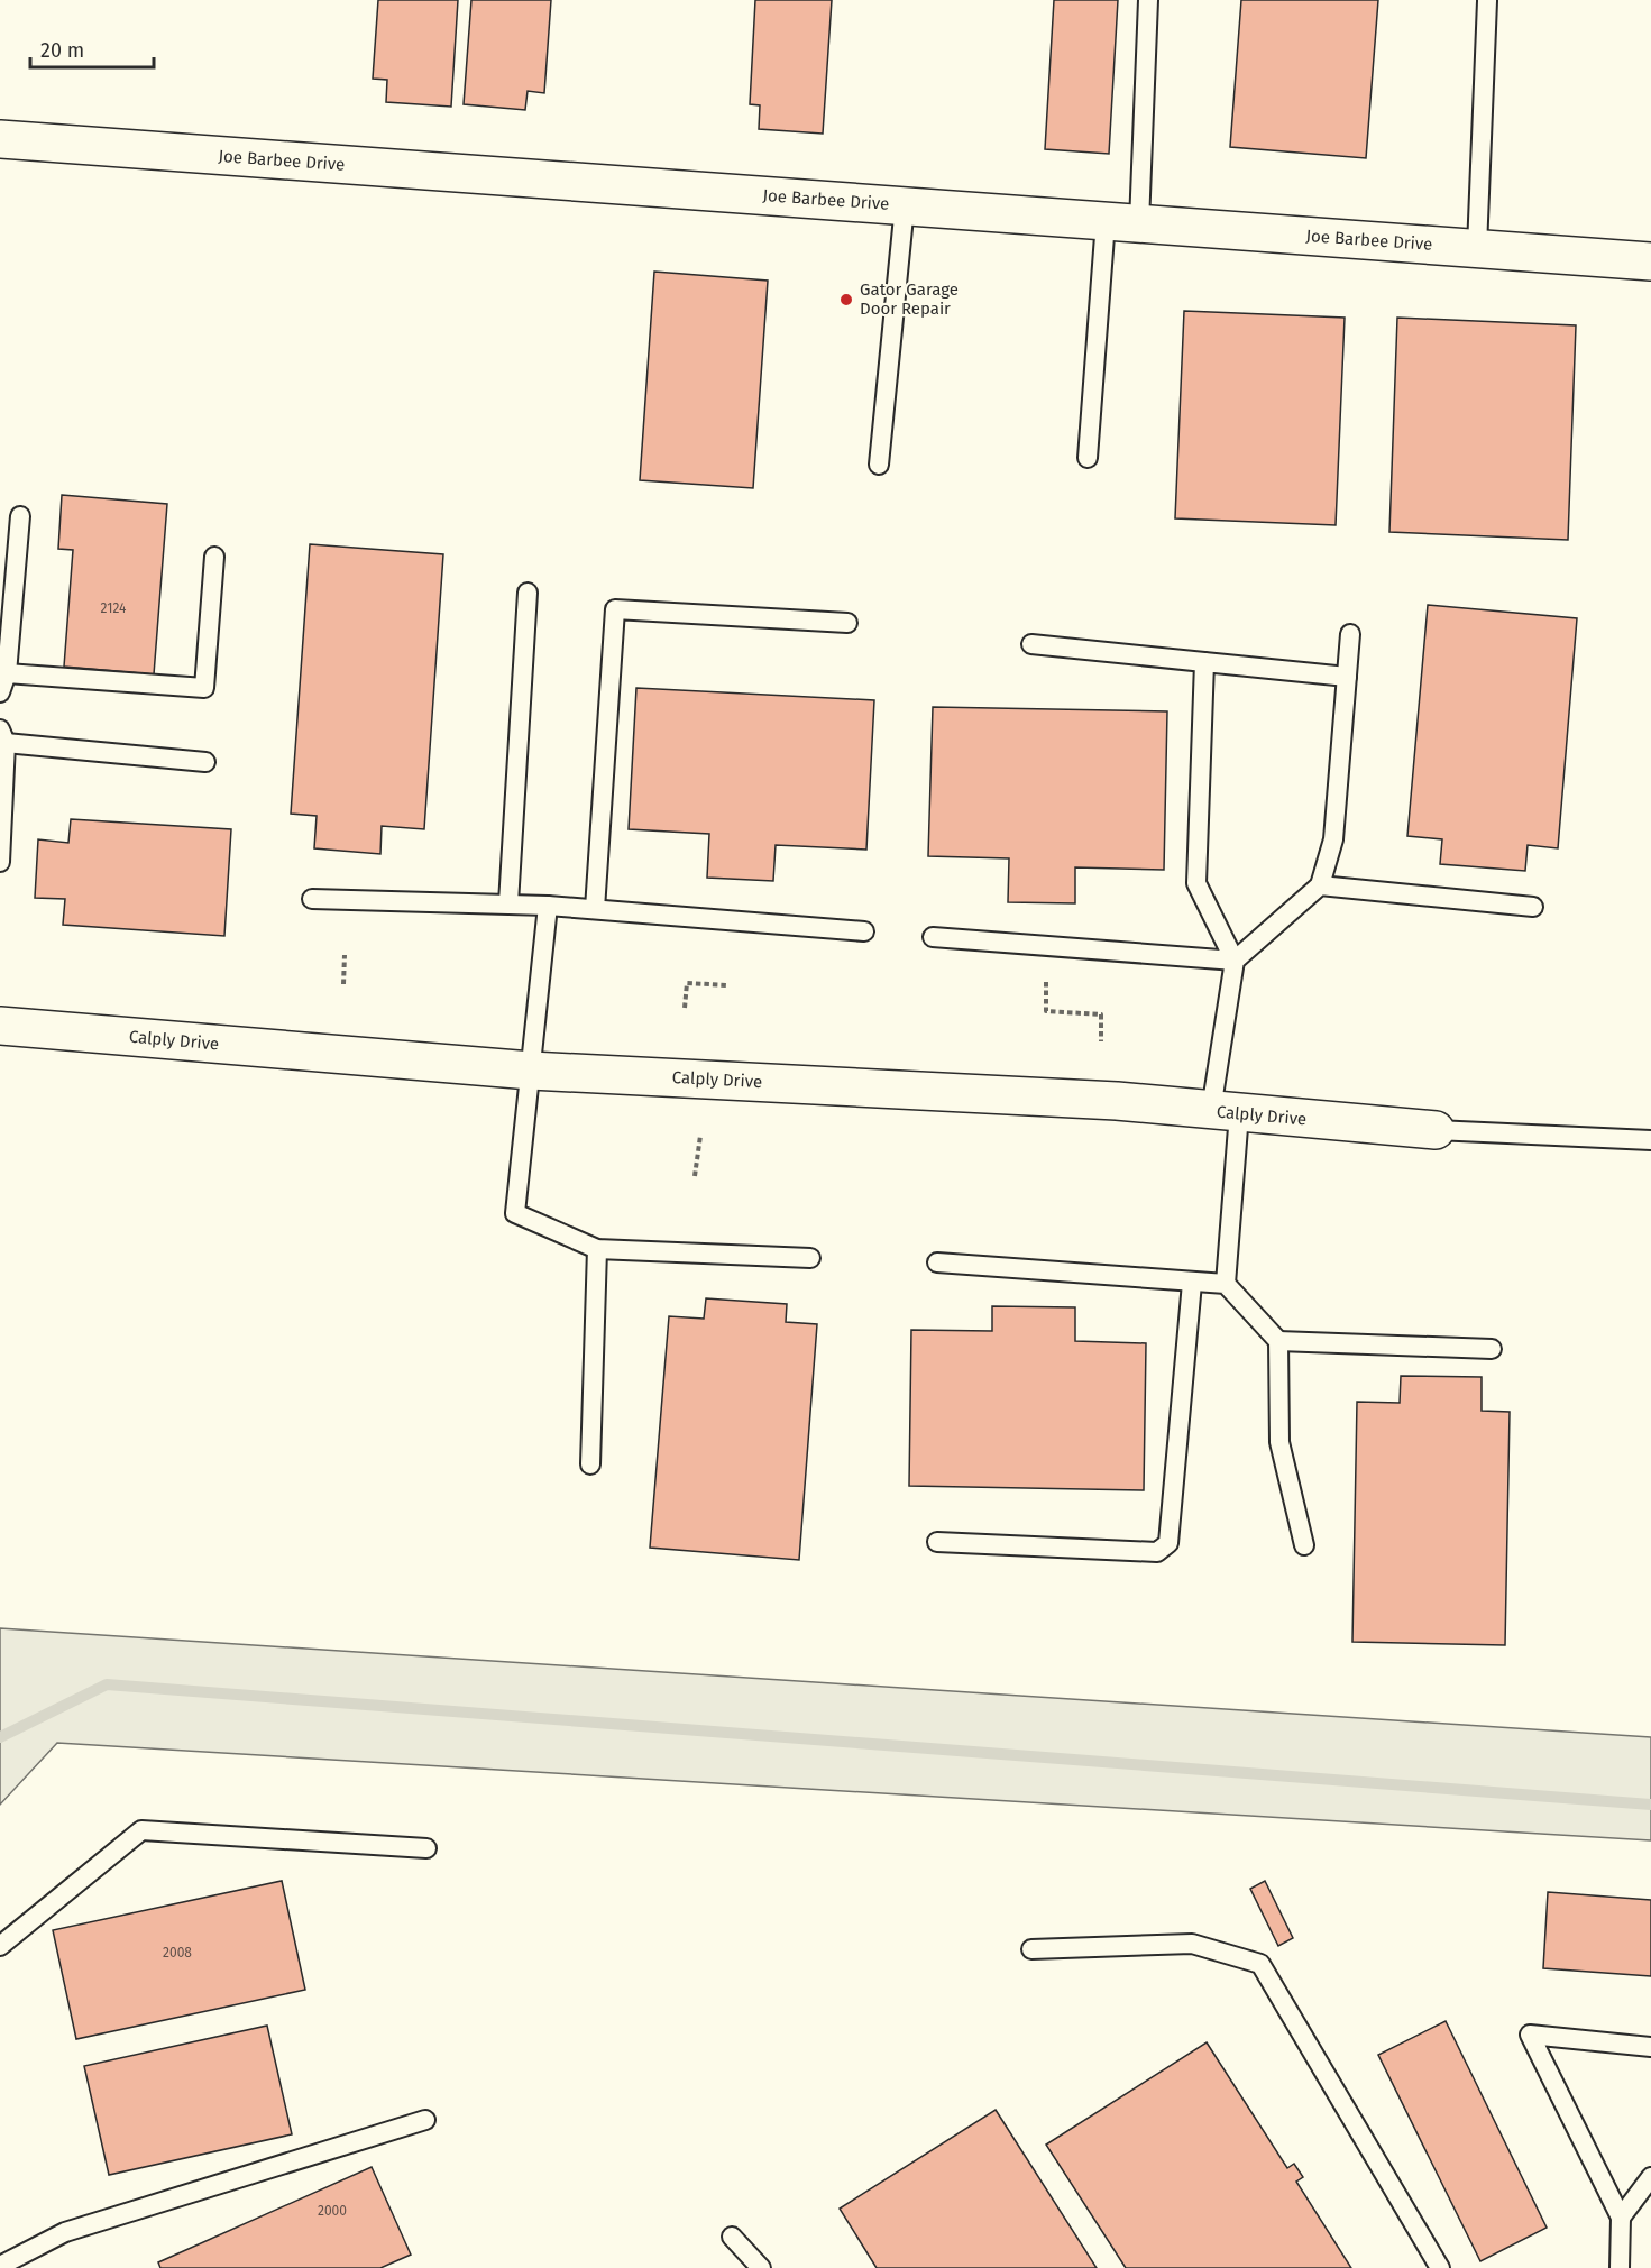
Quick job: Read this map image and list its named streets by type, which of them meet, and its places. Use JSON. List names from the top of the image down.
{
  "streets": {
    "street": ["Joe Barbee Drive", "Calply Drive"]
  },
  "places": ["Gator Garage Door Repair"],
  "house_numbers": ["2124", "2008", "2000"],
  "scale_bar": "20 m"
}
